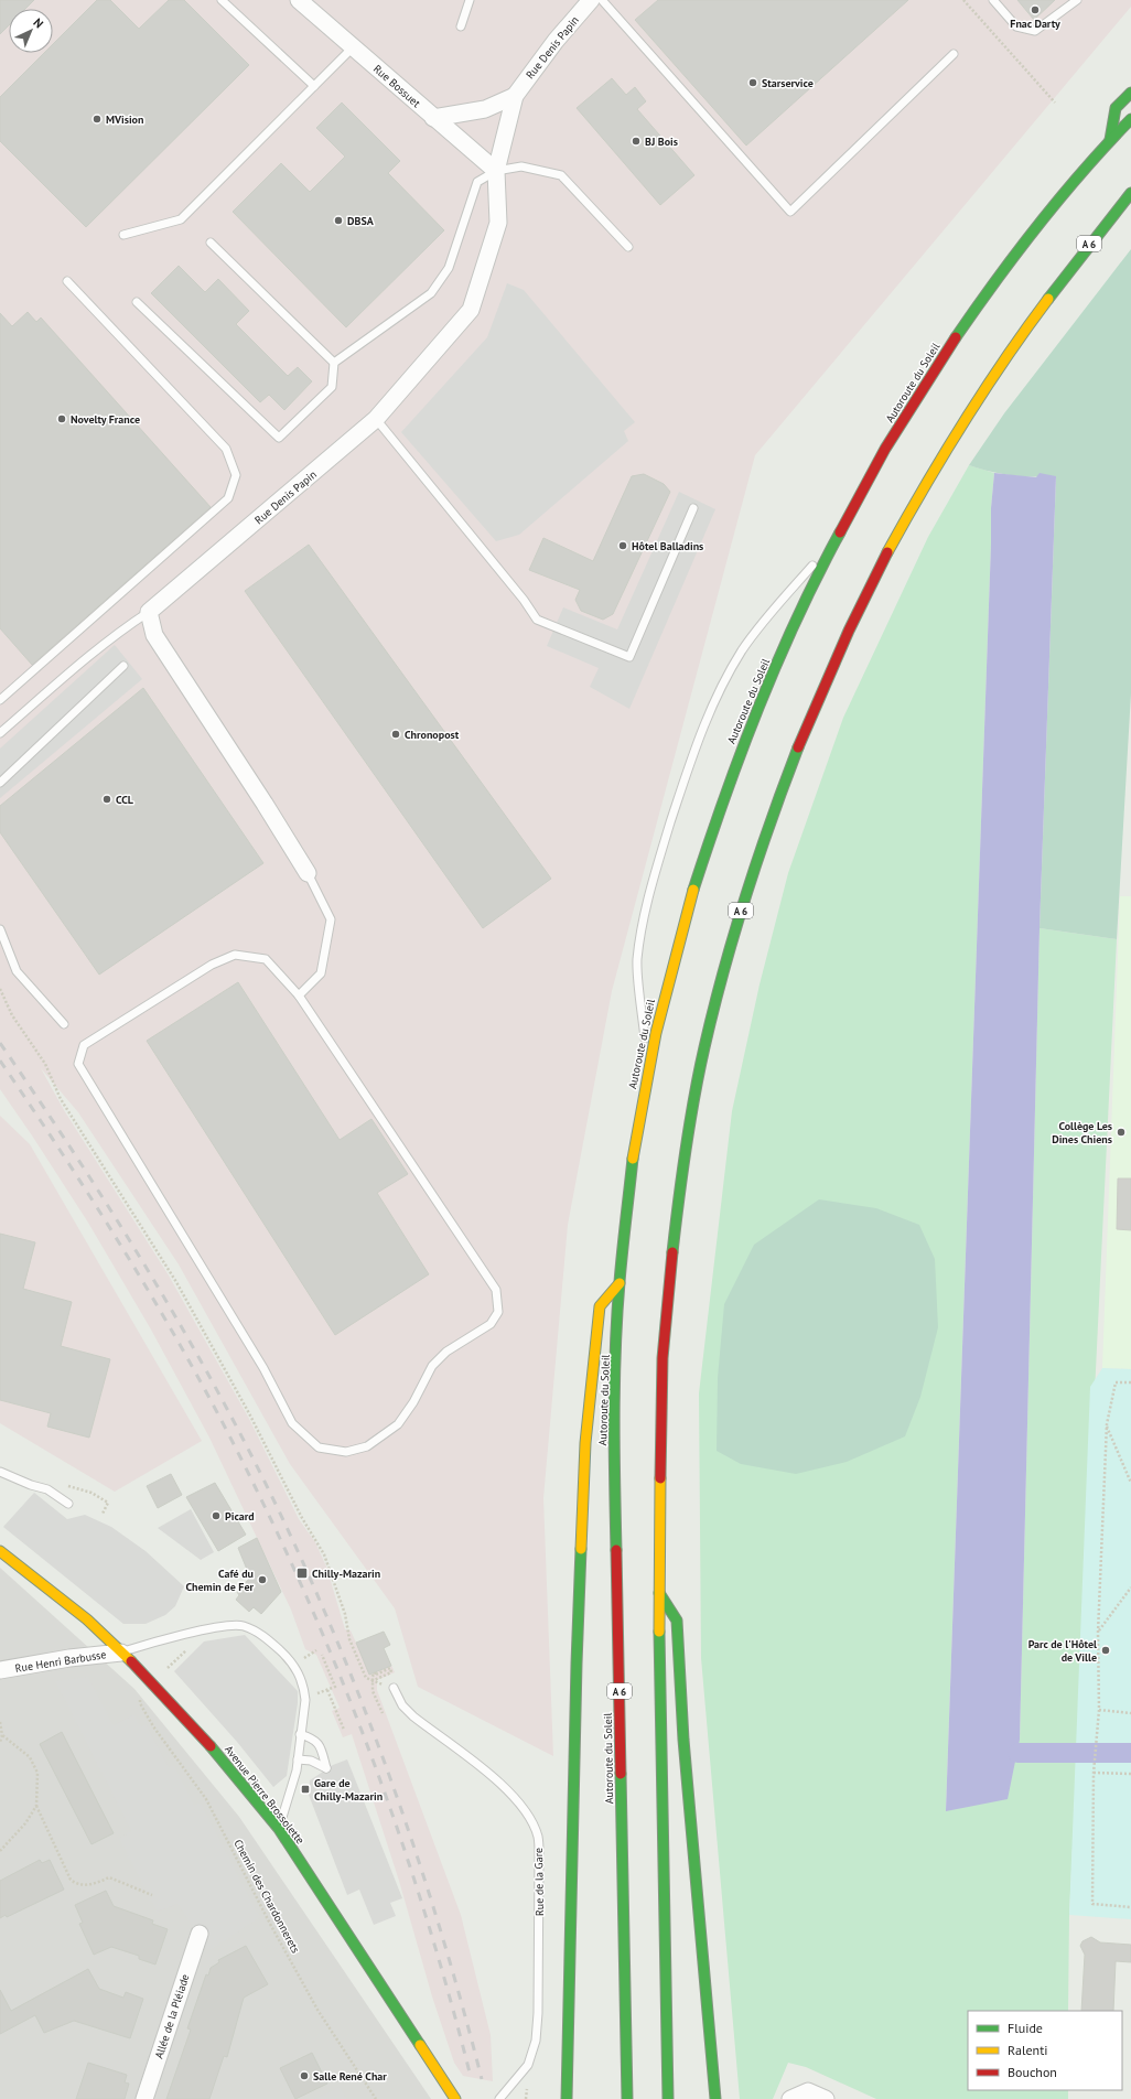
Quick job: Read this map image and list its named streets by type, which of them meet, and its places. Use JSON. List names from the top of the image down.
{
  "streets": {
    "main road": ["A 6", "Autoroute du Soleil", "Avenue Pierre Brossolette"],
    "street": [
      "Rue Denis Papin",
      "Rue Bossuet",
      "Rue Henri Barbusse",
      "Allée de la Pléiade"
    ],
    "lane": ["Rue de la Gare"],
    "path": ["Chemin des Chardonnerets"]
  },
  "crossings": [
    ["Rue Denis Papin", "Rue Bossuet"],
    ["Rue Henri Barbusse", "Avenue Pierre Brossolette"]
  ],
  "places": {
    "other": [
      "Fnac Darty",
      "Starservice",
      "MVision",
      "BJ Bois",
      "DBSA",
      "Novelty France",
      "Hôtel Balladins",
      "Chronopost",
      "CCL",
      "Collège Les Dines Chiens",
      "Picard",
      "Café du Chemin de Fer",
      "Parc de l'Hôtel de Ville",
      "Salle René Char"
    ],
    "transit": ["Chilly-Mazarin", "Gare de Chilly-Mazarin"]
  },
  "legend": ["Fluide", "Ralenti", "Bouchon"],
  "north": "top right"
}
